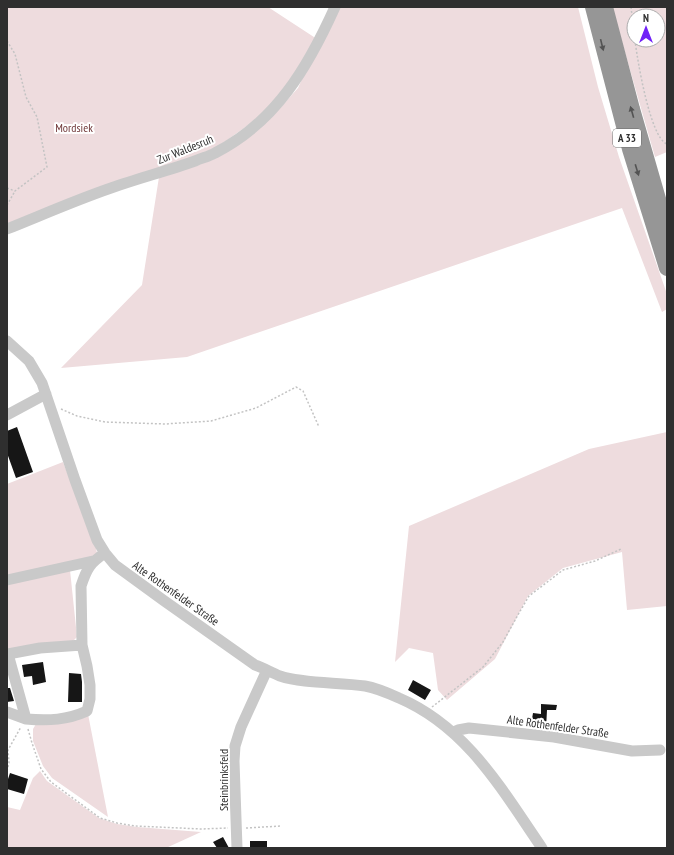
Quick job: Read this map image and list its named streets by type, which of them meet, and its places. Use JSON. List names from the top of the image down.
{
  "streets": {
    "highway": ["A 33"],
    "street": ["Zur Waldesruh", "Alte Rothenfelder Straße", "Steinbrinksfeld"]
  },
  "crossings": [
    ["Alte Rothenfelder Straße", "Steinbrinksfeld"]
  ],
  "parks": ["Mordsiek"],
  "north": "top"
}
